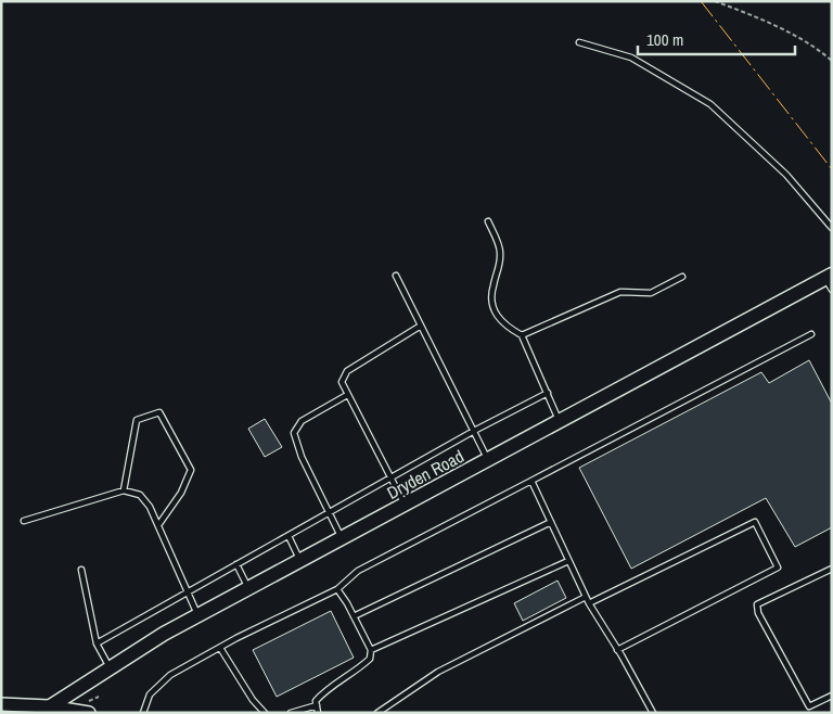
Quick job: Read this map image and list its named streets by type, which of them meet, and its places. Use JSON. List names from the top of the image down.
{
  "streets": {
    "main road": ["Dryden Road"]
  },
  "scale_bar": "100 m"
}
